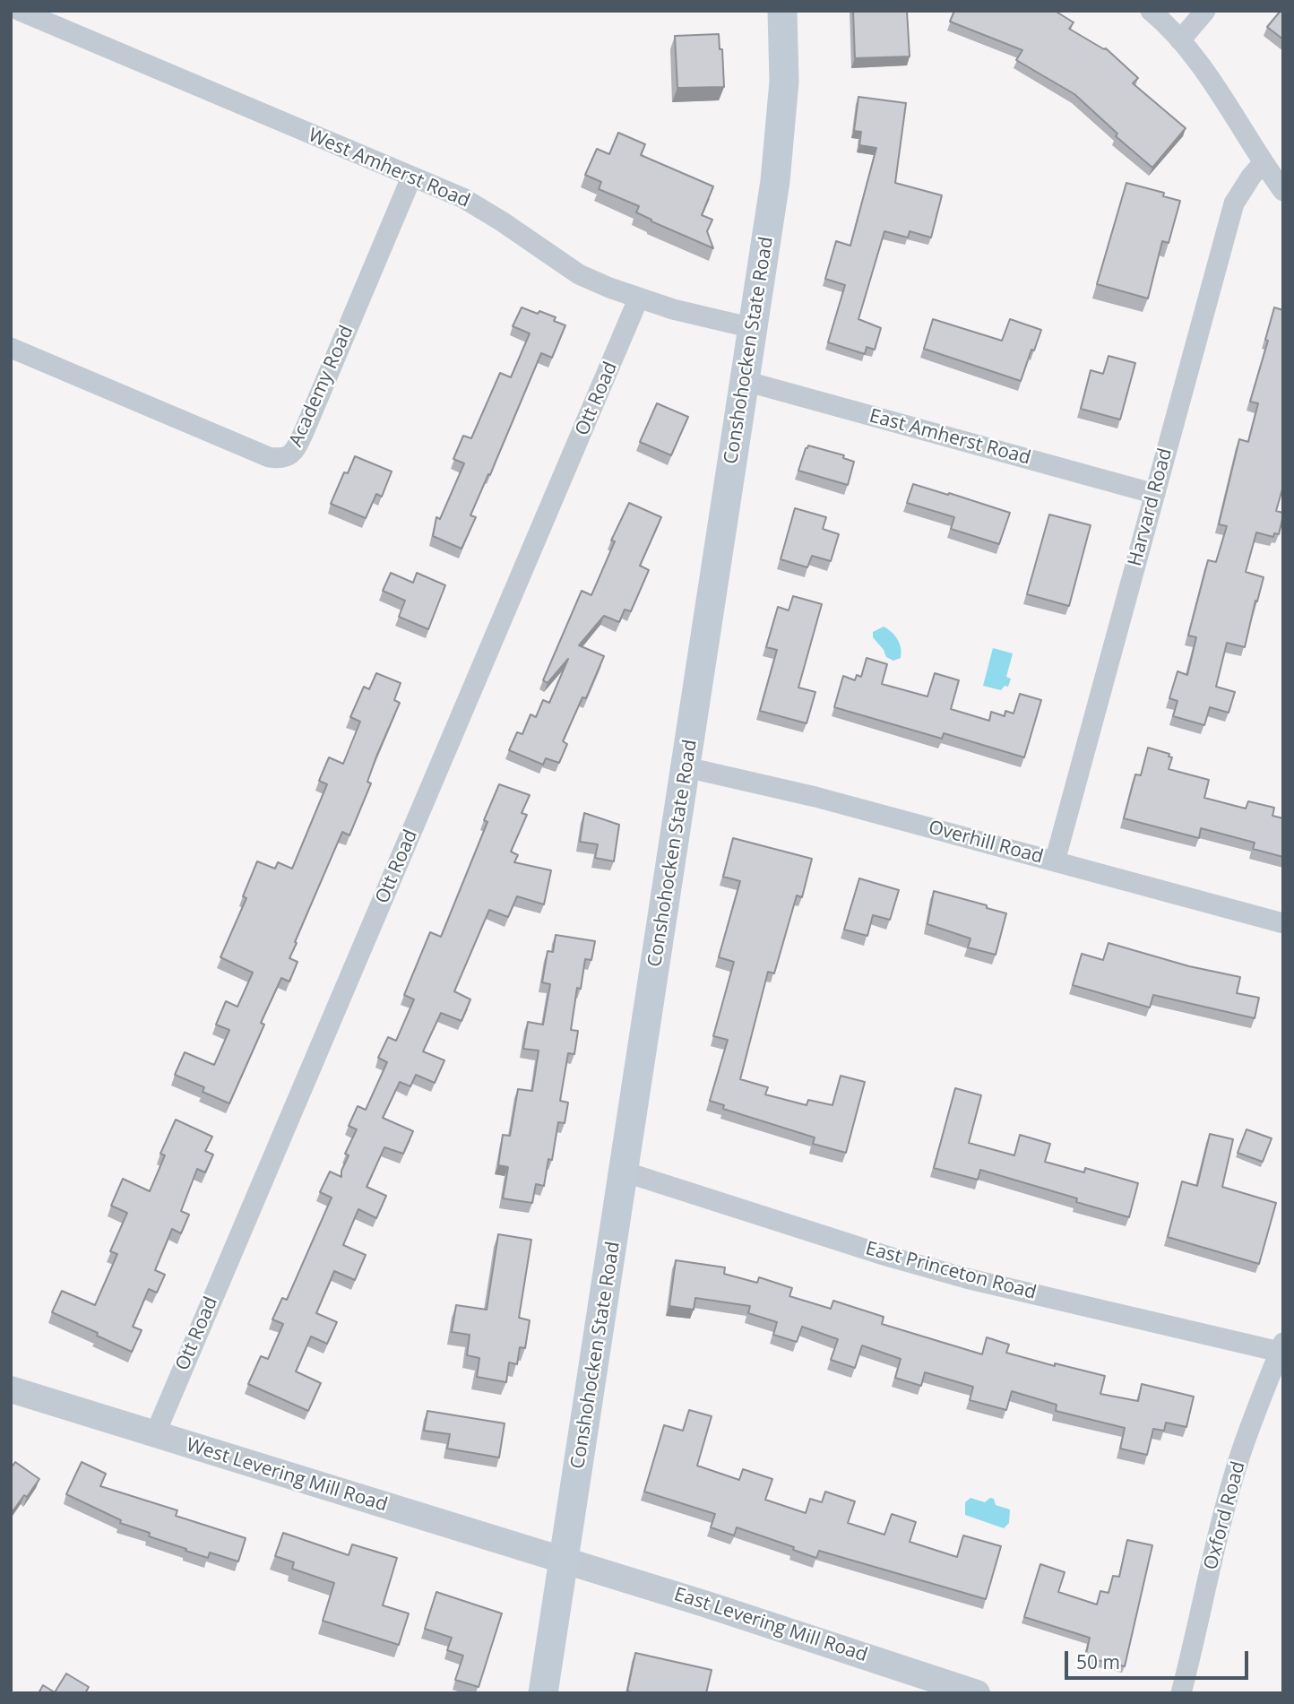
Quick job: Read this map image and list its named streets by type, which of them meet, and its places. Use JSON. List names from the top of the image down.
{
  "streets": {
    "main road": ["Conshohocken State Road"],
    "street": [
      "West Amherst Road",
      "Academy Road",
      "Ott Road",
      "East Amherst Road",
      "Harvard Road",
      "Overhill Road",
      "East Princeton Road",
      "West Levering Mill Road",
      "Oxford Road",
      "East Levering Mill Road"
    ]
  },
  "crossings": [
    ["West Amherst Road", "Conshohocken State Road"],
    ["West Amherst Road", "Academy Road"],
    ["West Amherst Road", "Ott Road"],
    ["Conshohocken State Road", "East Amherst Road"],
    ["Conshohocken State Road", "Overhill Road"],
    ["Conshohocken State Road", "East Princeton Road"],
    ["Conshohocken State Road", "West Levering Mill Road"],
    ["Conshohocken State Road", "East Levering Mill Road"],
    ["Ott Road", "West Levering Mill Road"],
    ["East Amherst Road", "Harvard Road"],
    ["Harvard Road", "Overhill Road"],
    ["East Princeton Road", "Oxford Road"],
    ["West Levering Mill Road", "East Levering Mill Road"]
  ],
  "scale_bar": "50 m"
}
